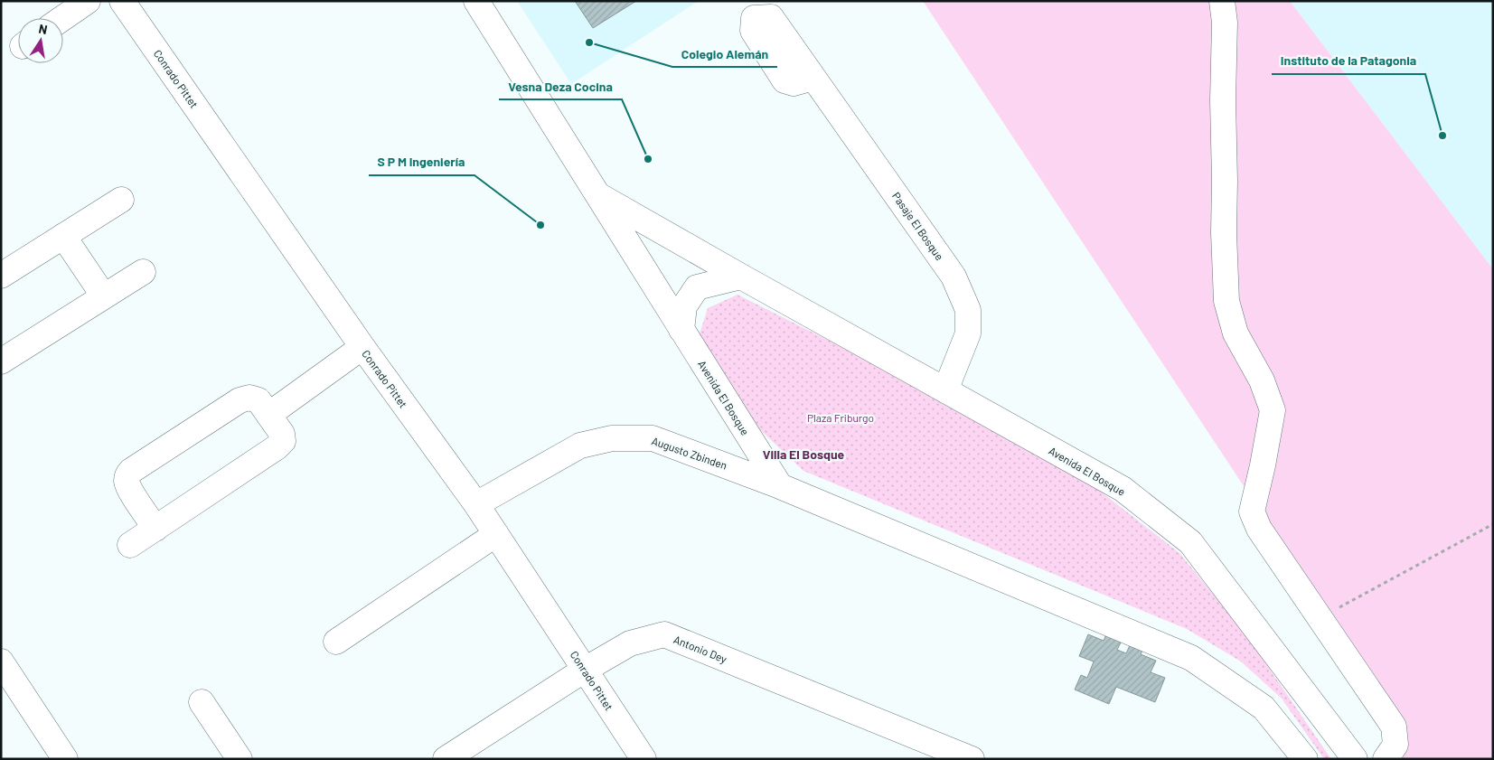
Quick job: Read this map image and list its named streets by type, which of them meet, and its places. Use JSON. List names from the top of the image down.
{
  "streets": {
    "street": [
      "Conrado Pittet",
      "Pasaje El Bosque",
      "Avenida El Bosque",
      "Augusto Zbinden",
      "Antonio Dey"
    ]
  },
  "crossings": [
    ["Conrado Pittet", "Augusto Zbinden"],
    ["Conrado Pittet", "Antonio Dey"],
    ["Pasaje El Bosque", "Avenida El Bosque"],
    ["Avenida El Bosque", "Augusto Zbinden"]
  ],
  "districts": ["Villa El Bosque"],
  "parks": ["Plaza Friburgo"],
  "places": [
    "Colegio Alemán",
    "Instituto de la Patagonia",
    "Vesna Deza Cocina",
    "S P M Ingeniería"
  ],
  "north": "top"
}
